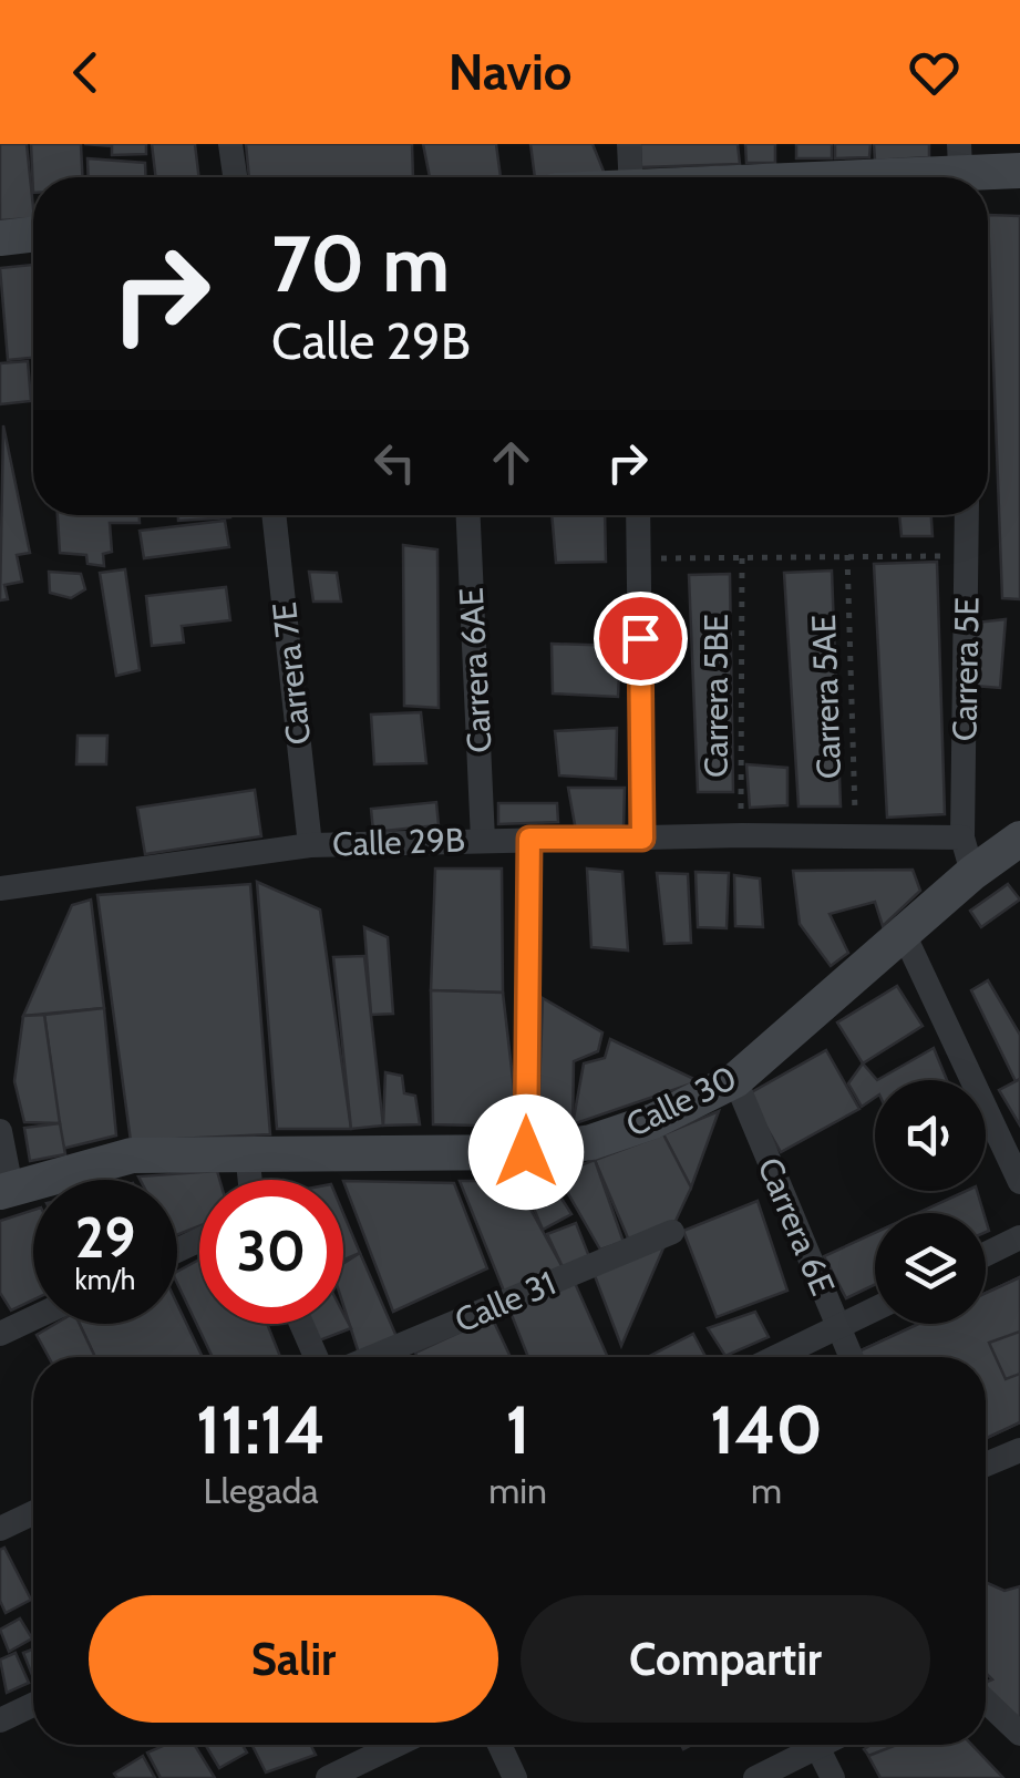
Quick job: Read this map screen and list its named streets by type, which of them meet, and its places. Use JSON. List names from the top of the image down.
{
  "streets": {
    "main road": ["Calle 30"],
    "street": [
      "Carrera 5E",
      "Carrera 6AE",
      "Carrera 7E",
      "Calle 29B",
      "Carrera 6E",
      "Calle 31"
    ],
    "path": ["Carrera 5BE", "Carrera 5AE"]
  },
  "crossings": [
    ["Carrera 5E", "Calle 29B"],
    ["Carrera 6AE", "Calle 29B"],
    ["Carrera 7E", "Calle 29B"],
    ["Carrera 5BE", "Calle 29B"],
    ["Carrera 5AE", "Calle 29B"],
    ["Calle 30", "Carrera 6E"]
  ],
  "page": {
    "header": "Navio",
    "turn": ["70 m", "Calle 29B"],
    "speed": "29 km/h",
    "limit": "30",
    "eta": [
      "11:14",
      "Llegada",
      "1",
      "min",
      "140",
      "m"
    ],
    "buttons": ["Salir", "Compartir"]
  }
}
